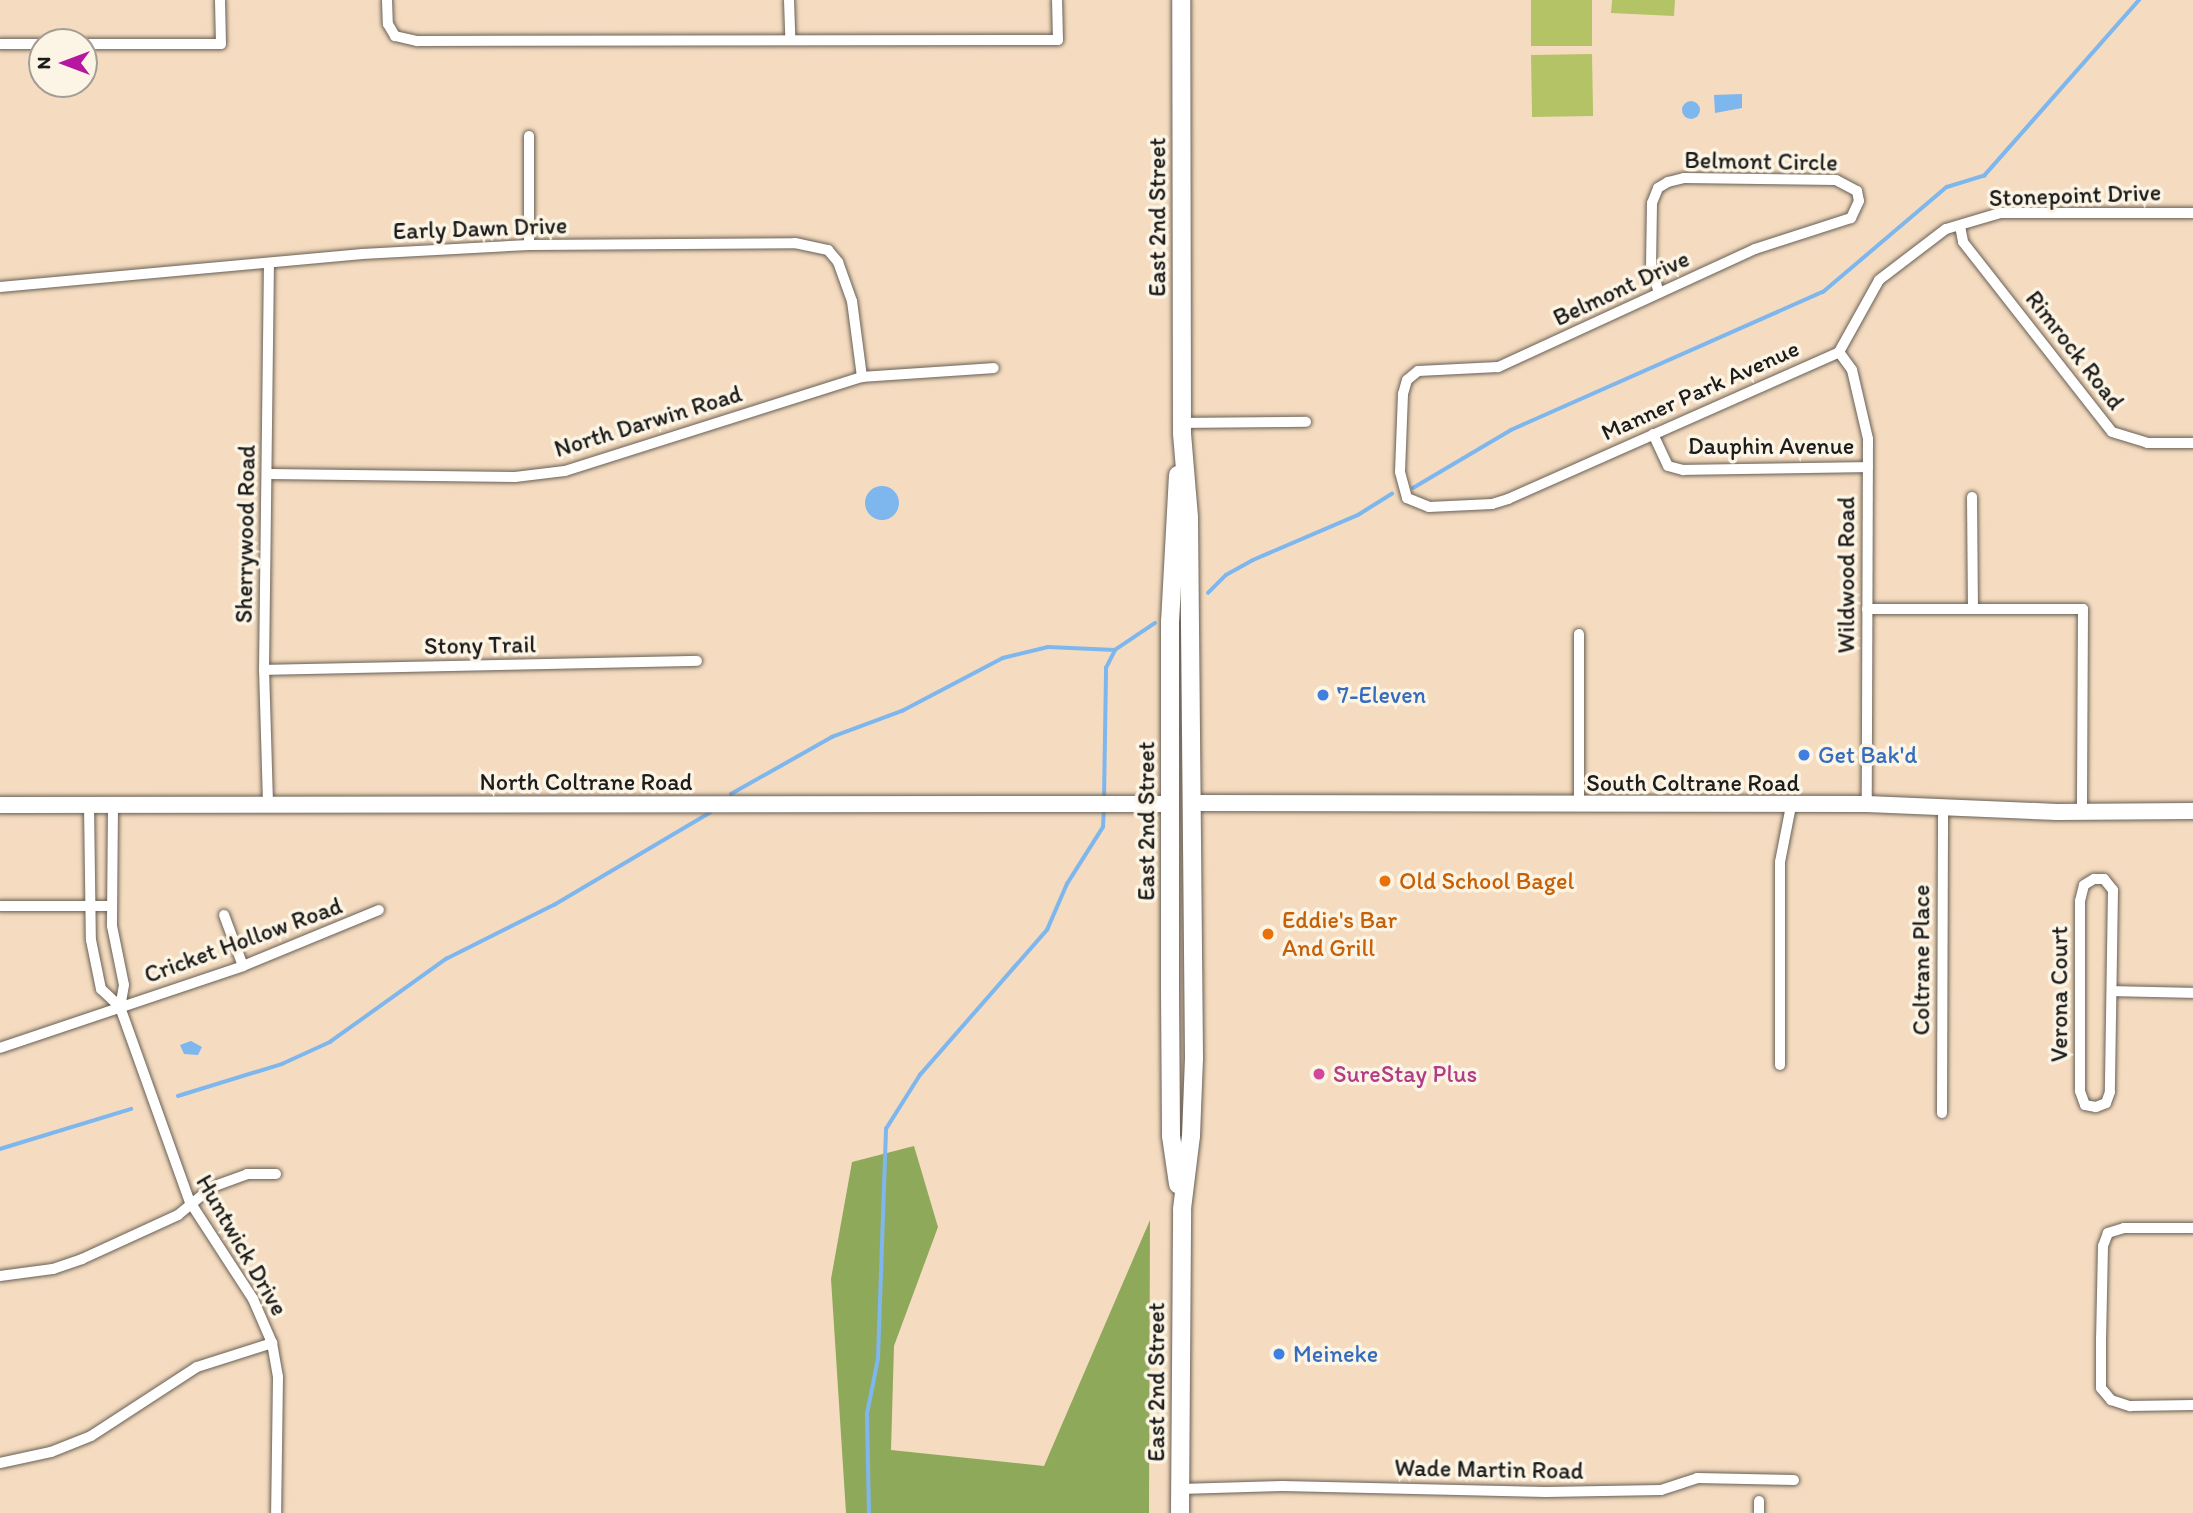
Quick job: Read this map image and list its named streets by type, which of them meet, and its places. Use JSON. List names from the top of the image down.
{
  "streets": {
    "main road": ["East 2nd Street"],
    "street": [
      "Belmont Circle",
      "Stonepoint Drive",
      "Early Dawn Drive",
      "Belmont Drive",
      "Rimrock Road",
      "Manner Park Avenue",
      "North Darwin Road",
      "Dauphin Avenue",
      "Sherrywood Road",
      "Wildwood Road",
      "Stony Trail",
      "North Coltrane Road",
      "South Coltrane Road",
      "Cricket Hollow Road",
      "Coltrane Place",
      "Verona Court",
      "Huntwick Drive",
      "Wade Martin Road"
    ]
  },
  "crossings": [
    ["Belmont Circle", "Belmont Drive"],
    ["Stonepoint Drive", "Rimrock Road"],
    ["East 2nd Street", "North Coltrane Road"],
    ["East 2nd Street", "South Coltrane Road"],
    ["East 2nd Street", "Wade Martin Road"],
    ["Early Dawn Drive", "North Darwin Road"],
    ["Early Dawn Drive", "Sherrywood Road"],
    ["Belmont Drive", "Manner Park Avenue"],
    ["Manner Park Avenue", "Dauphin Avenue"],
    ["Manner Park Avenue", "Wildwood Road"],
    ["North Darwin Road", "Sherrywood Road"],
    ["Dauphin Avenue", "Wildwood Road"],
    ["Sherrywood Road", "Stony Trail"],
    ["Sherrywood Road", "North Coltrane Road"],
    ["Wildwood Road", "South Coltrane Road"],
    ["North Coltrane Road", "Huntwick Drive"],
    ["South Coltrane Road", "Coltrane Place"],
    ["Cricket Hollow Road", "Huntwick Drive"]
  ],
  "places": [
    "7-Eleven",
    "Get Bak'd",
    "Old School Bagel",
    "Eddie's Bar And Grill",
    "SureStay Plus",
    "Meineke"
  ],
  "north": "left"
}
